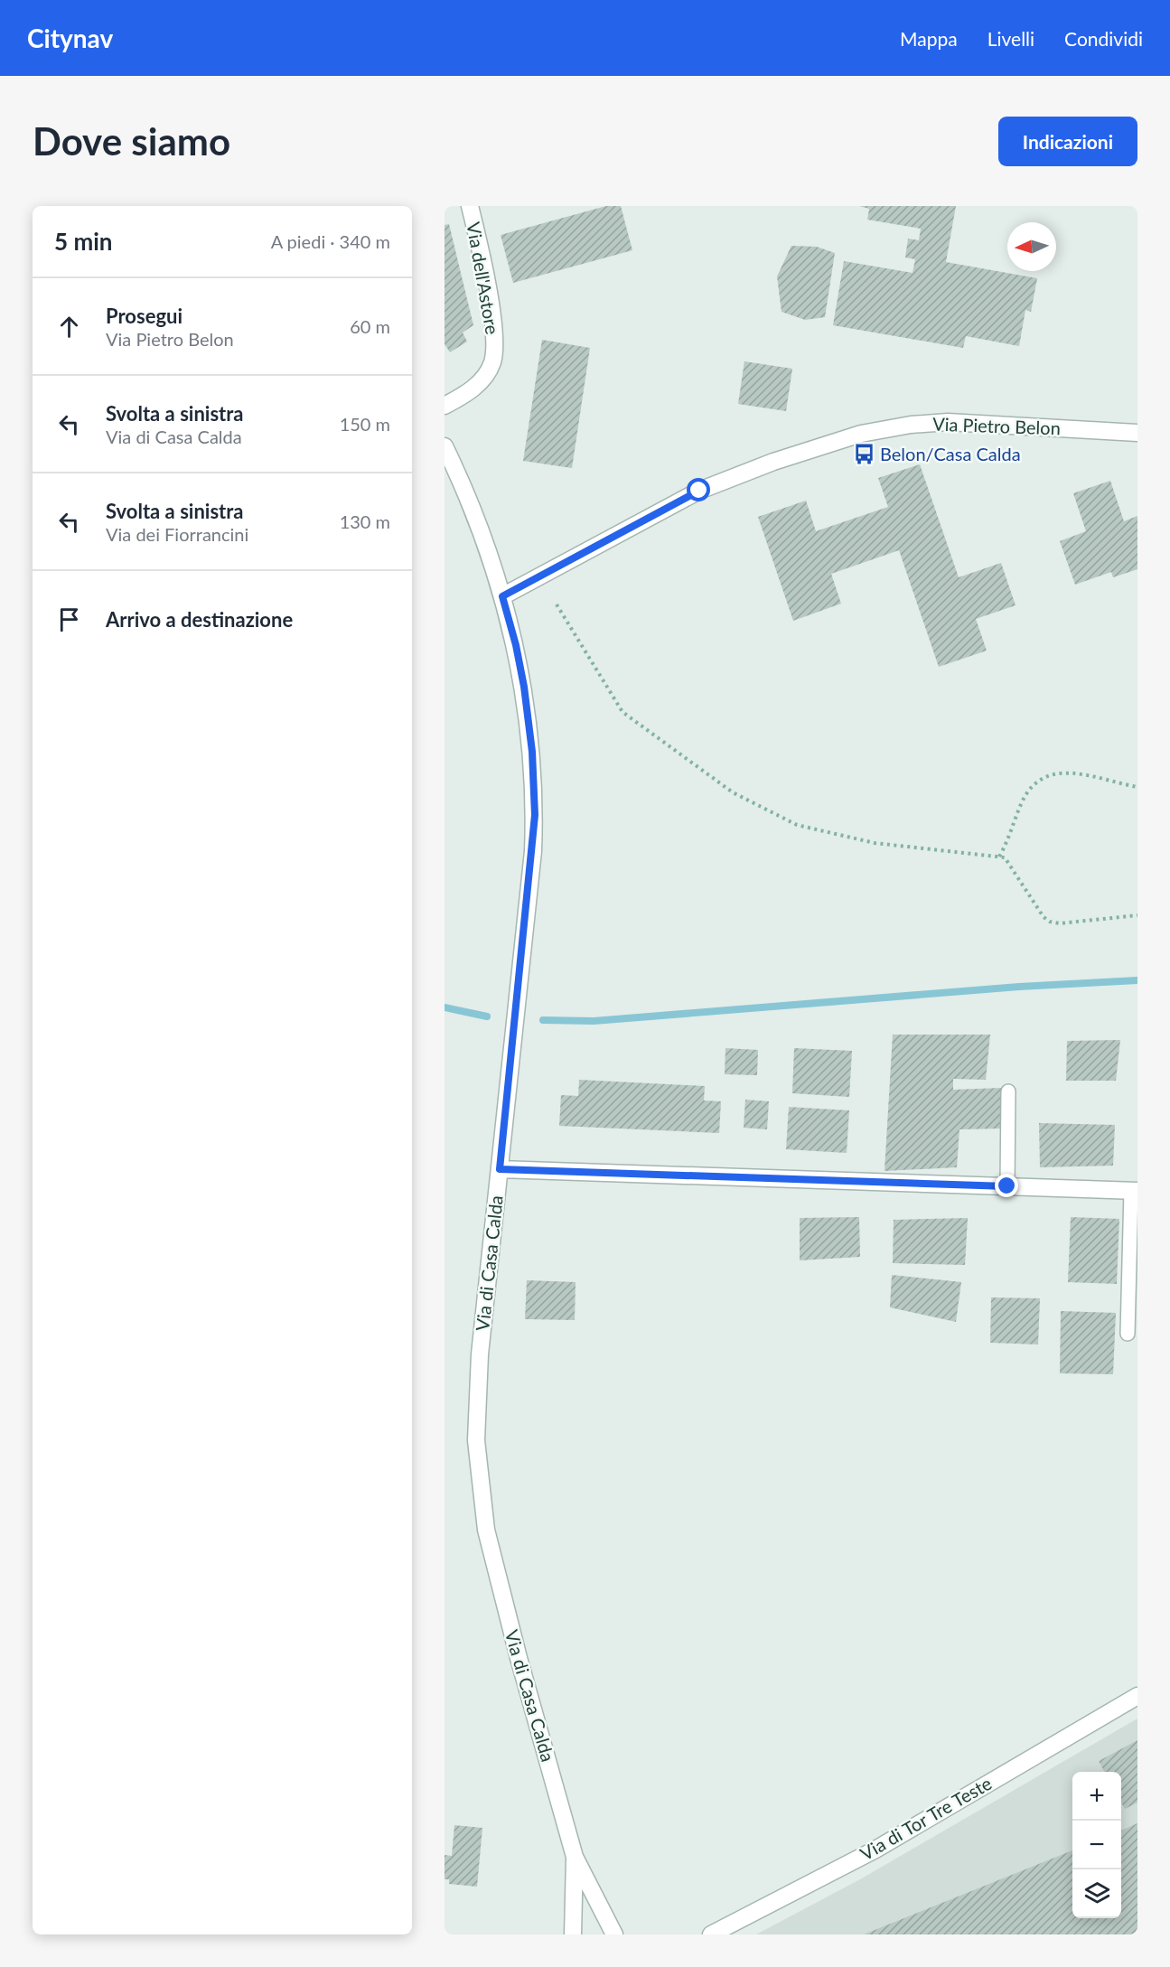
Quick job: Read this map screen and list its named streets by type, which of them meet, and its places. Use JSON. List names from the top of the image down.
{
  "streets": {
    "street": [
      "Via dell'Astore",
      "Via Pietro Belon",
      "Via di Casa Calda",
      "Via di Tor Tre Teste"
    ]
  },
  "crossings": [
    ["Via Pietro Belon", "Via di Casa Calda"]
  ],
  "places": {
    "bus stop": ["Belon/Casa Calda"]
  },
  "north": "left",
  "page": {
    "header": "Citynav",
    "nav": ["Mappa", "Livelli", "Condividi"],
    "buttons": "Indicazioni",
    "title": "Dove siamo",
    "heading": ["5 min", "A piedi · 340 m"],
    "list": [
      ["Prosegui", "Via Pietro Belon", "60 m"],
      ["Svolta a sinistra", "Via di Casa Calda", "150 m"],
      ["Svolta a sinistra", "Via dei Fiorrancini", "130 m"],
      "Arrivo a destinazione"
    ],
    "map_buttons": ["+", "−"]
  }
}
